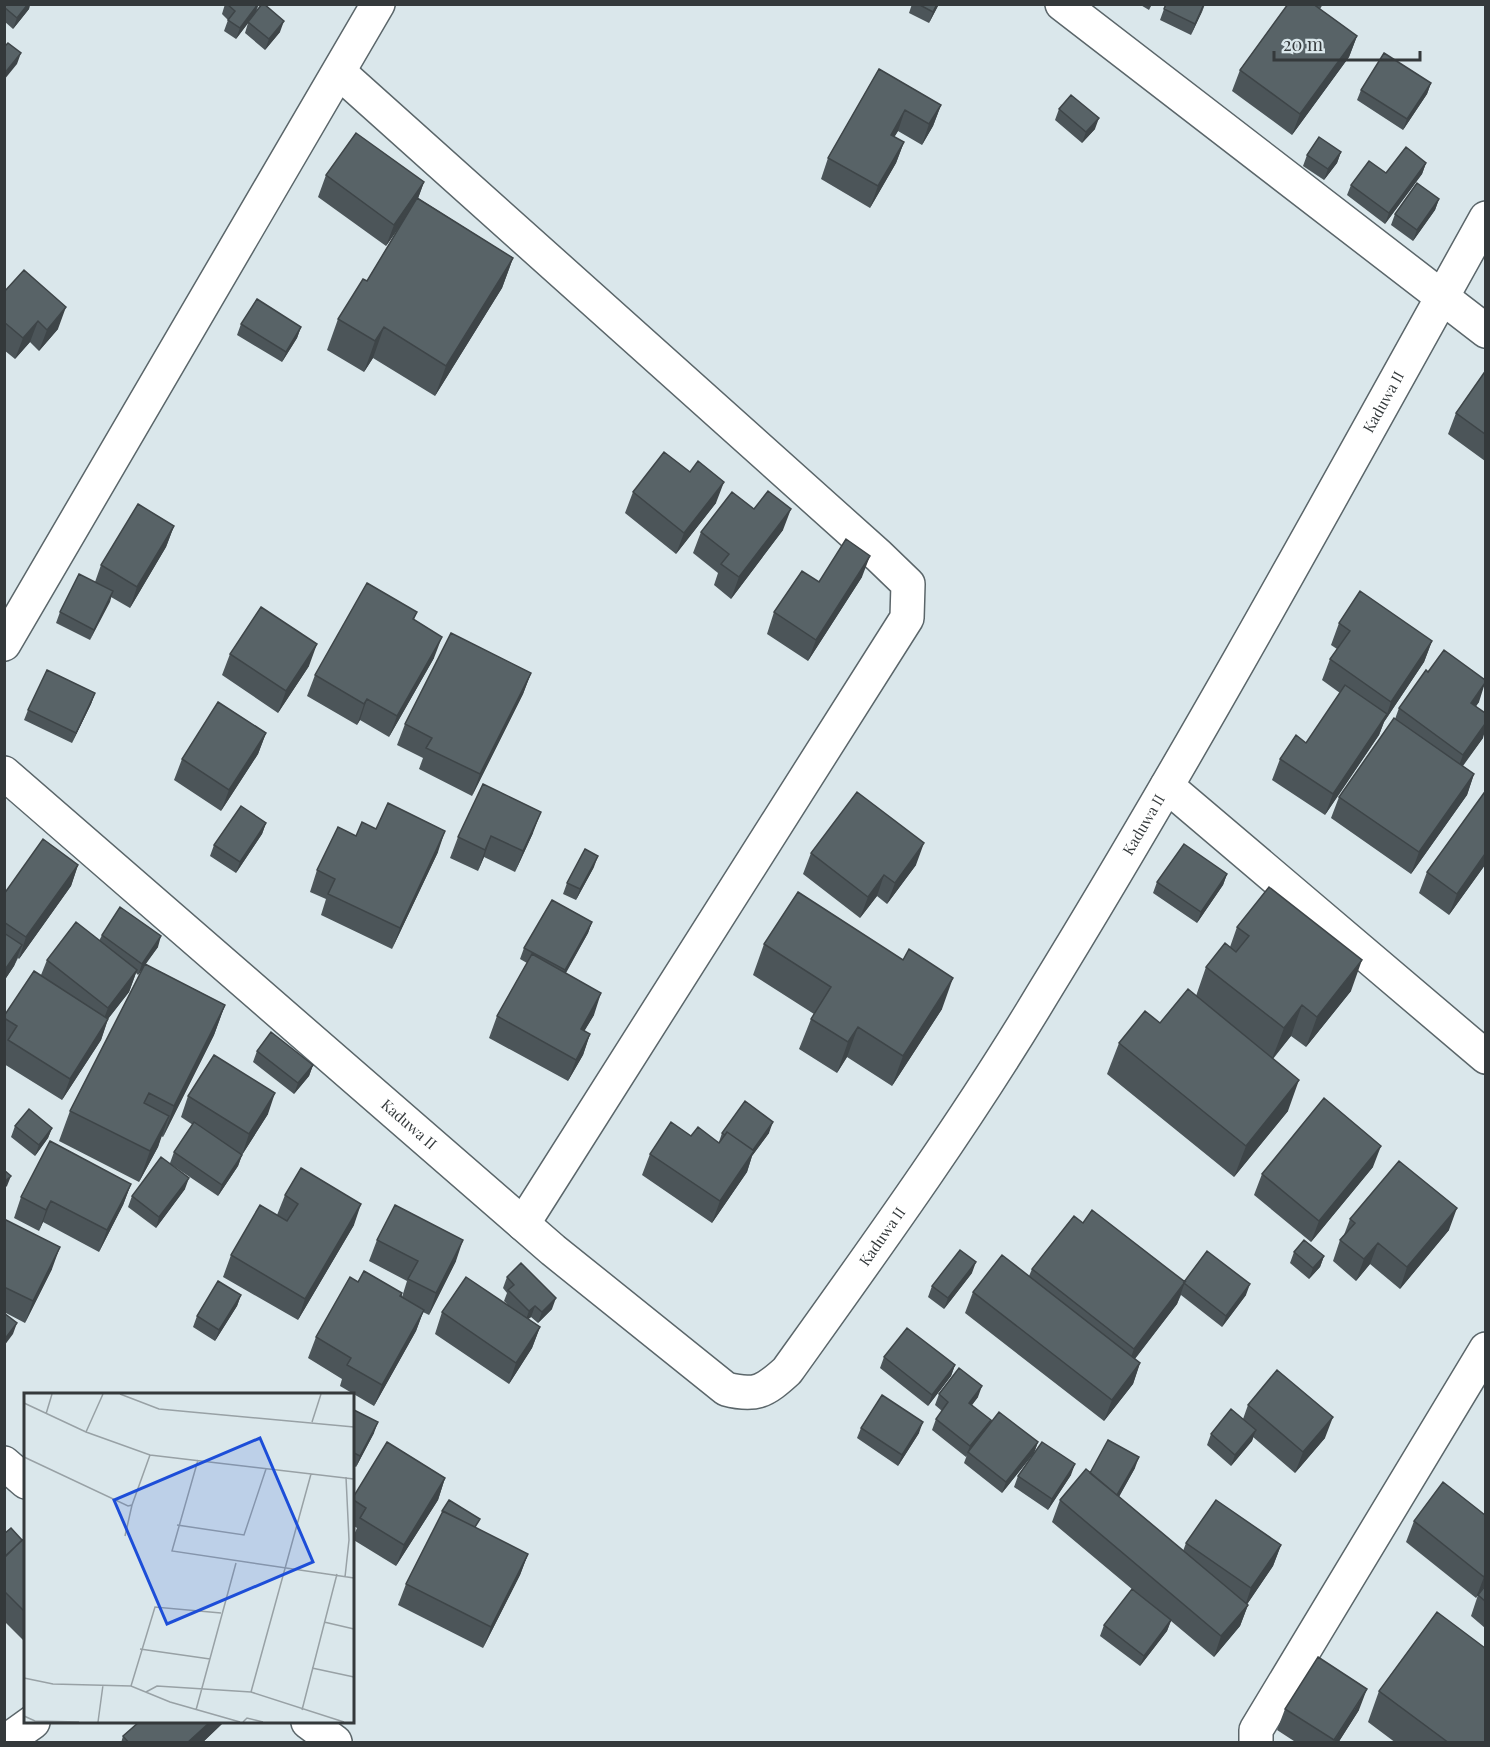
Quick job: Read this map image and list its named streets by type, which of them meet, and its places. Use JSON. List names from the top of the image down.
{
  "streets": {
    "street": ["Kaduwa II"]
  },
  "scale_bar": "20 m"
}
